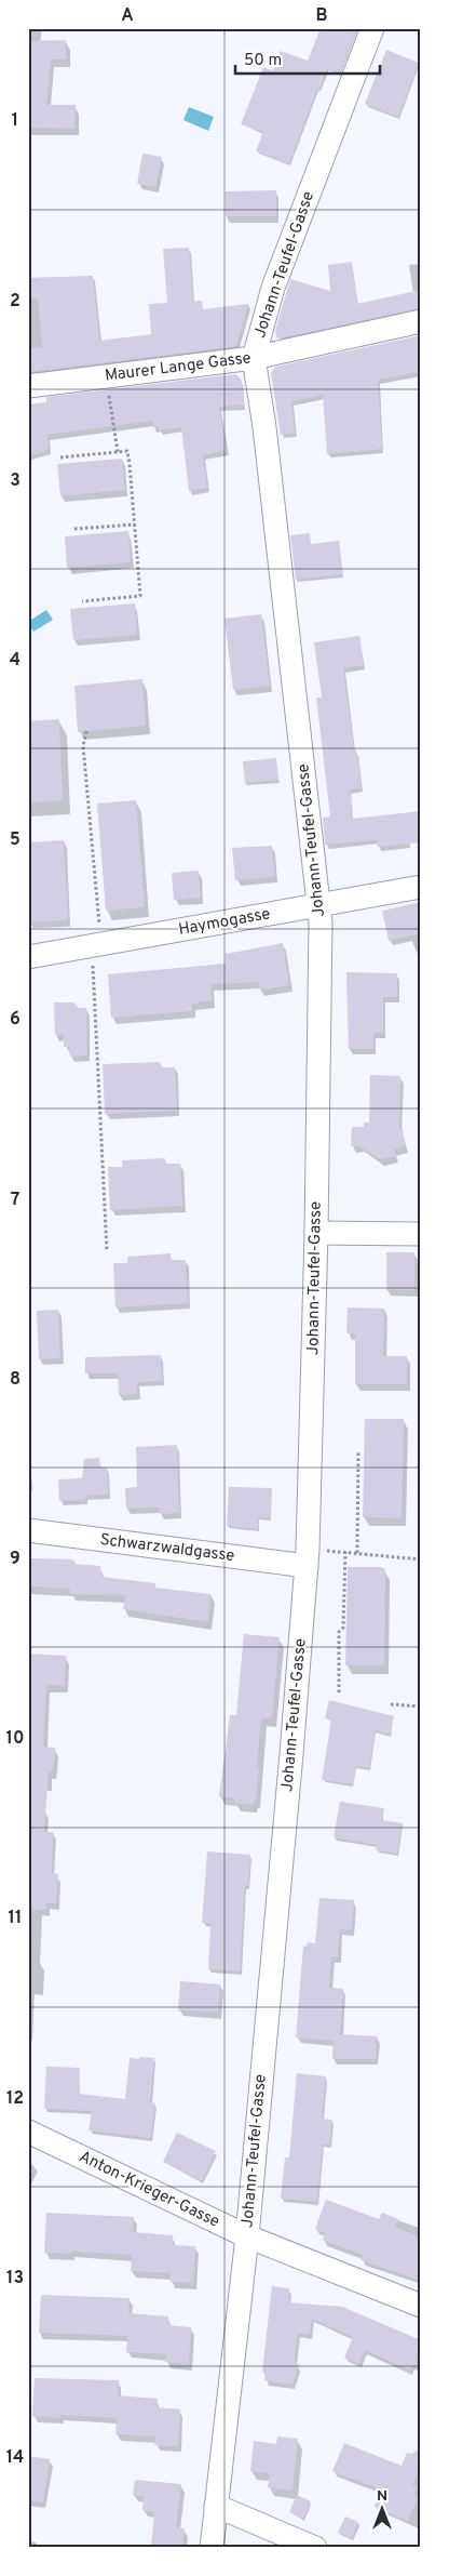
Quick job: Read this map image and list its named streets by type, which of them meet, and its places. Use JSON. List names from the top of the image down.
{
  "streets": {
    "street": [
      "Johann-Teufel-Gasse",
      "Maurer Lange Gasse",
      "Haymogasse",
      "Schwarzwaldgasse",
      "Anton-Krieger-Gasse"
    ]
  },
  "crossings": [
    ["Johann-Teufel-Gasse", "Maurer Lange Gasse"],
    ["Johann-Teufel-Gasse", "Haymogasse"],
    ["Johann-Teufel-Gasse", "Schwarzwaldgasse"],
    ["Johann-Teufel-Gasse", "Anton-Krieger-Gasse"]
  ],
  "scale_bar": "50 m",
  "north": "top",
  "grid": {
    "columns": ["A", "B"],
    "rows": [
      "1",
      "2",
      "3",
      "4",
      "5",
      "6",
      "7",
      "8",
      "9",
      "10",
      "11",
      "12",
      "13",
      "14"
    ]
  }
}
